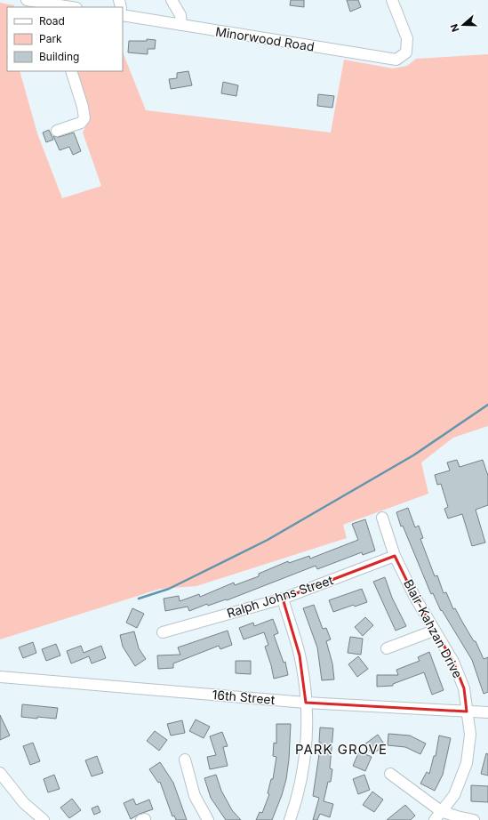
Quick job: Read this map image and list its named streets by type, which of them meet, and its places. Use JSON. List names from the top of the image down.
{
  "streets": {
    "street": [
      "Minorwood Road",
      "Ralph Johns Street",
      "Blair-Kahzan Drive",
      "16th Street"
    ]
  },
  "crossings": [
    ["Ralph Johns Street", "Blair-Kahzan Drive"],
    ["Blair-Kahzan Drive", "16th Street"]
  ],
  "districts": ["PARK GROVE"],
  "legend": ["Road", "Park", "Building"],
  "north": "left"
}
